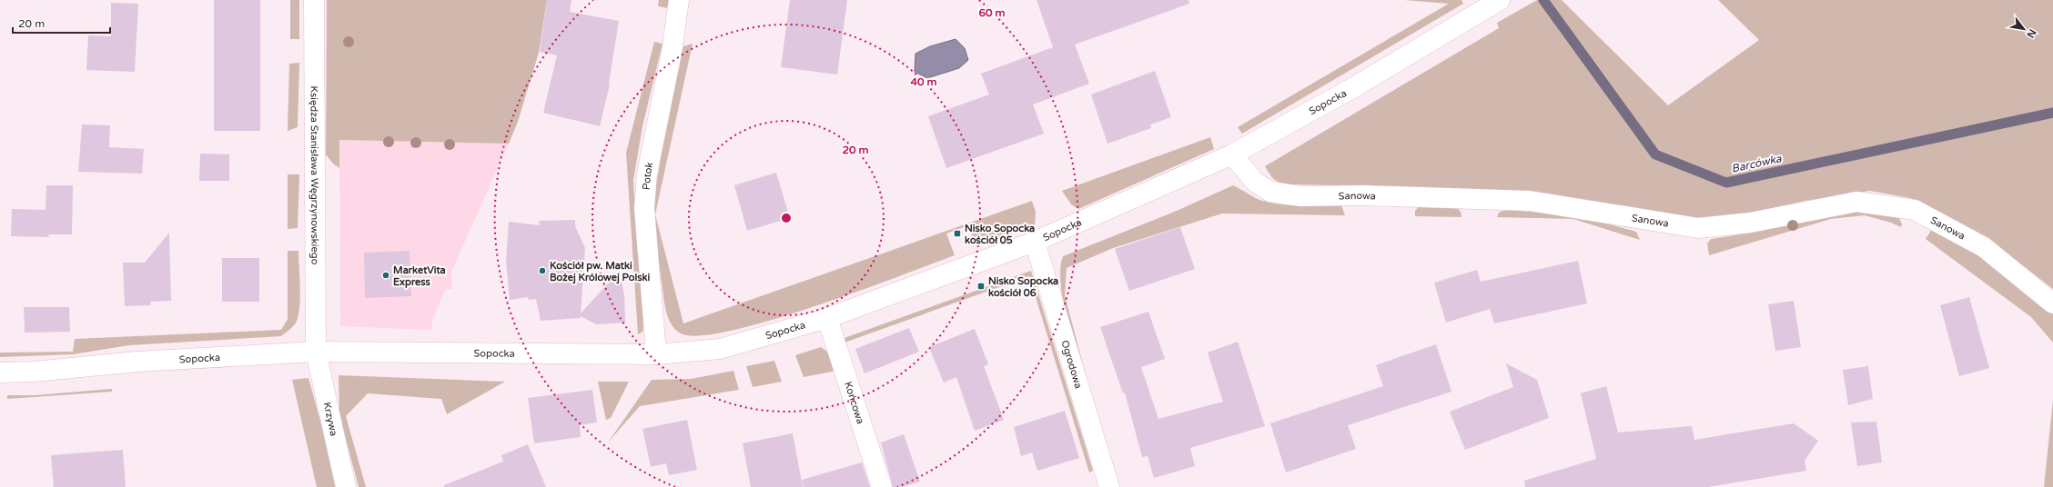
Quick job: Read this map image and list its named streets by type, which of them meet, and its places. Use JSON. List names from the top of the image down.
{
  "streets": {
    "street": [
      "Sopocka",
      "Księdza Stanisława Węgrzynowskiego",
      "Potok",
      "Sanowa",
      "Ogrodowa",
      "Końcowa",
      "Krzywa"
    ]
  },
  "crossings": [
    ["Sopocka", "Księdza Stanisława Węgrzynowskiego"],
    ["Sopocka", "Potok"],
    ["Sopocka", "Sanowa"],
    ["Sopocka", "Ogrodowa"],
    ["Sopocka", "Końcowa"],
    ["Sopocka", "Krzywa"],
    ["Księdza Stanisława Węgrzynowskiego", "Krzywa"]
  ],
  "water": ["Barcówka"],
  "places": {
    "transit": ["Nisko Sopocka kościół 05", "Nisko Sopocka kościół 06"],
    "other": ["Kościół pw. Matki Bożej Królowej Polski", "MarketVita Express"]
  },
  "scale_bar": "20 m",
  "north": "bottom right",
  "rings": ["60 m", "40 m", "20 m"]
}
